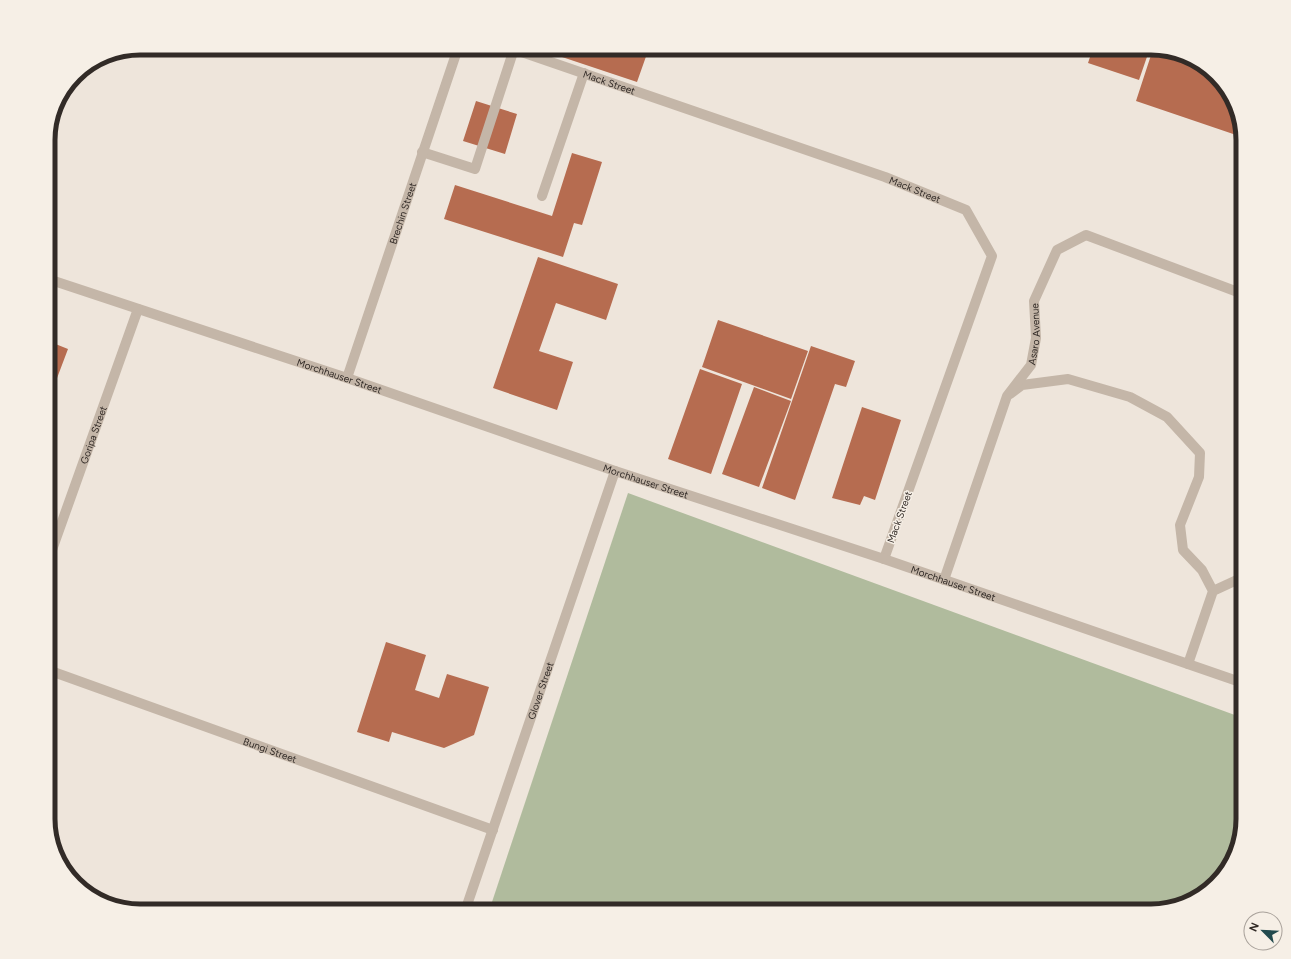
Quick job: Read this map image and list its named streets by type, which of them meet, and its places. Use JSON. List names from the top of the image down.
{
  "streets": {
    "street": [
      "Mack Street",
      "Brechin Street",
      "Asaro Avenue",
      "Morchhauser Street",
      "Goripa Street",
      "Glover Street",
      "Bungi Street"
    ]
  },
  "crossings": [
    ["Mack Street", "Morchhauser Street"],
    ["Brechin Street", "Morchhauser Street"],
    ["Asaro Avenue", "Morchhauser Street"],
    ["Morchhauser Street", "Goripa Street"],
    ["Morchhauser Street", "Glover Street"],
    ["Glover Street", "Bungi Street"]
  ],
  "north": "top left"
}
